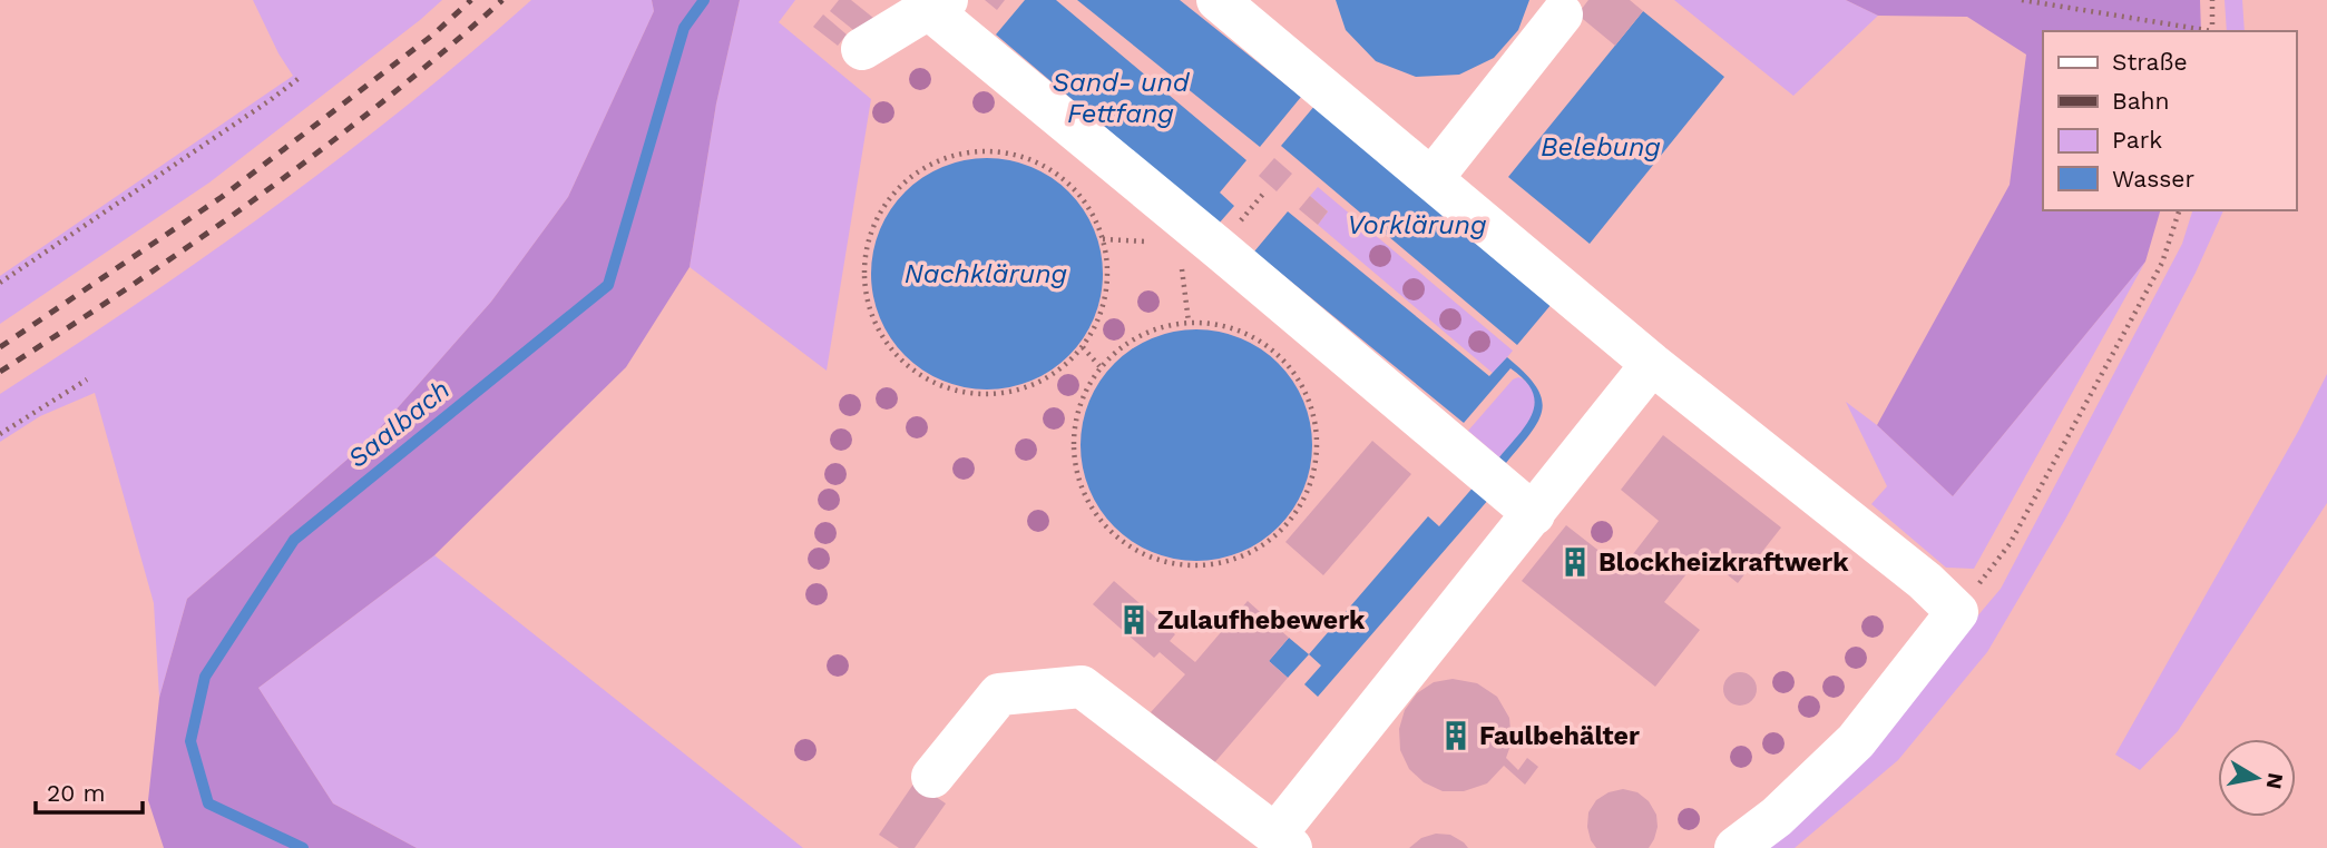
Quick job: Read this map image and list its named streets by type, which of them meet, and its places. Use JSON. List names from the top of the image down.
{
  "water": [
    "Sand- und Fettfang",
    "Belebung",
    "Vorklärung",
    "Nachklärung",
    "Saalbach"
  ],
  "places": {
    "building": ["Blockheizkraftwerk", "Zulaufhebewerk", "Faulbehälter"]
  },
  "legend": [
    "Straße",
    "Bahn",
    "Park",
    "Wasser"
  ],
  "scale_bar": "20 m",
  "north": "right"
}
